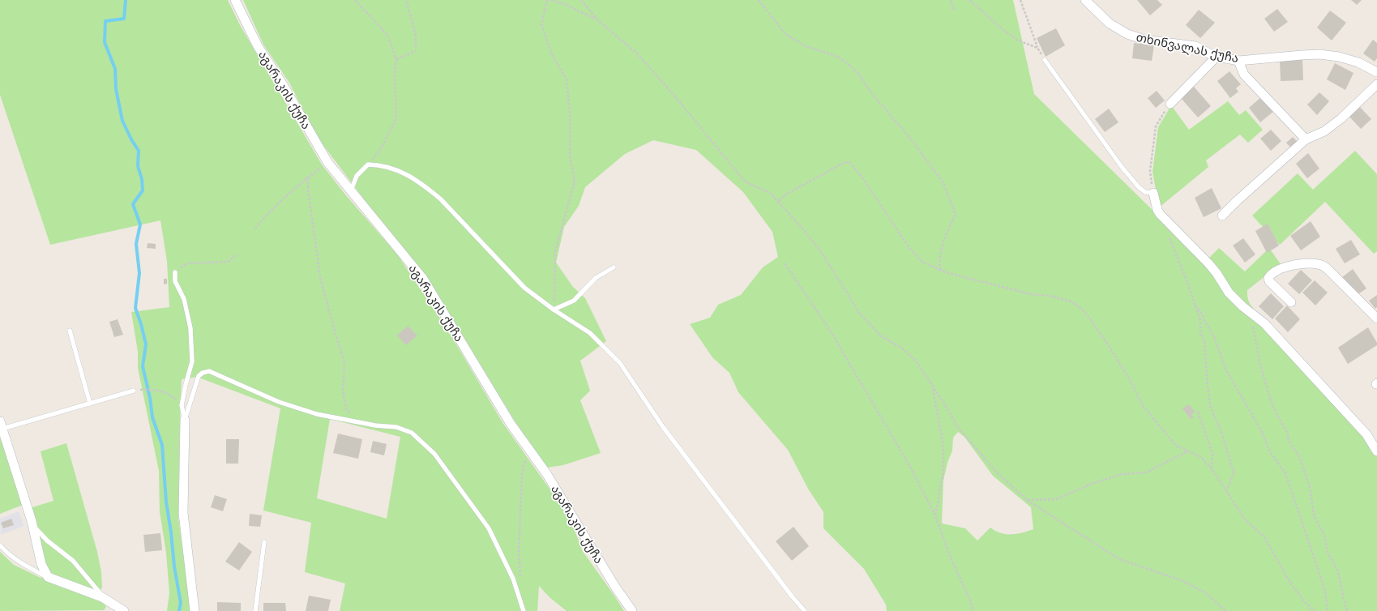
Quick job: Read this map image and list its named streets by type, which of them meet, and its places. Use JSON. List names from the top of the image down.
{
  "streets": {
    "street": ["თხინვალას ქუჩა", "აგარაკის ქუჩა"]
  }
}
